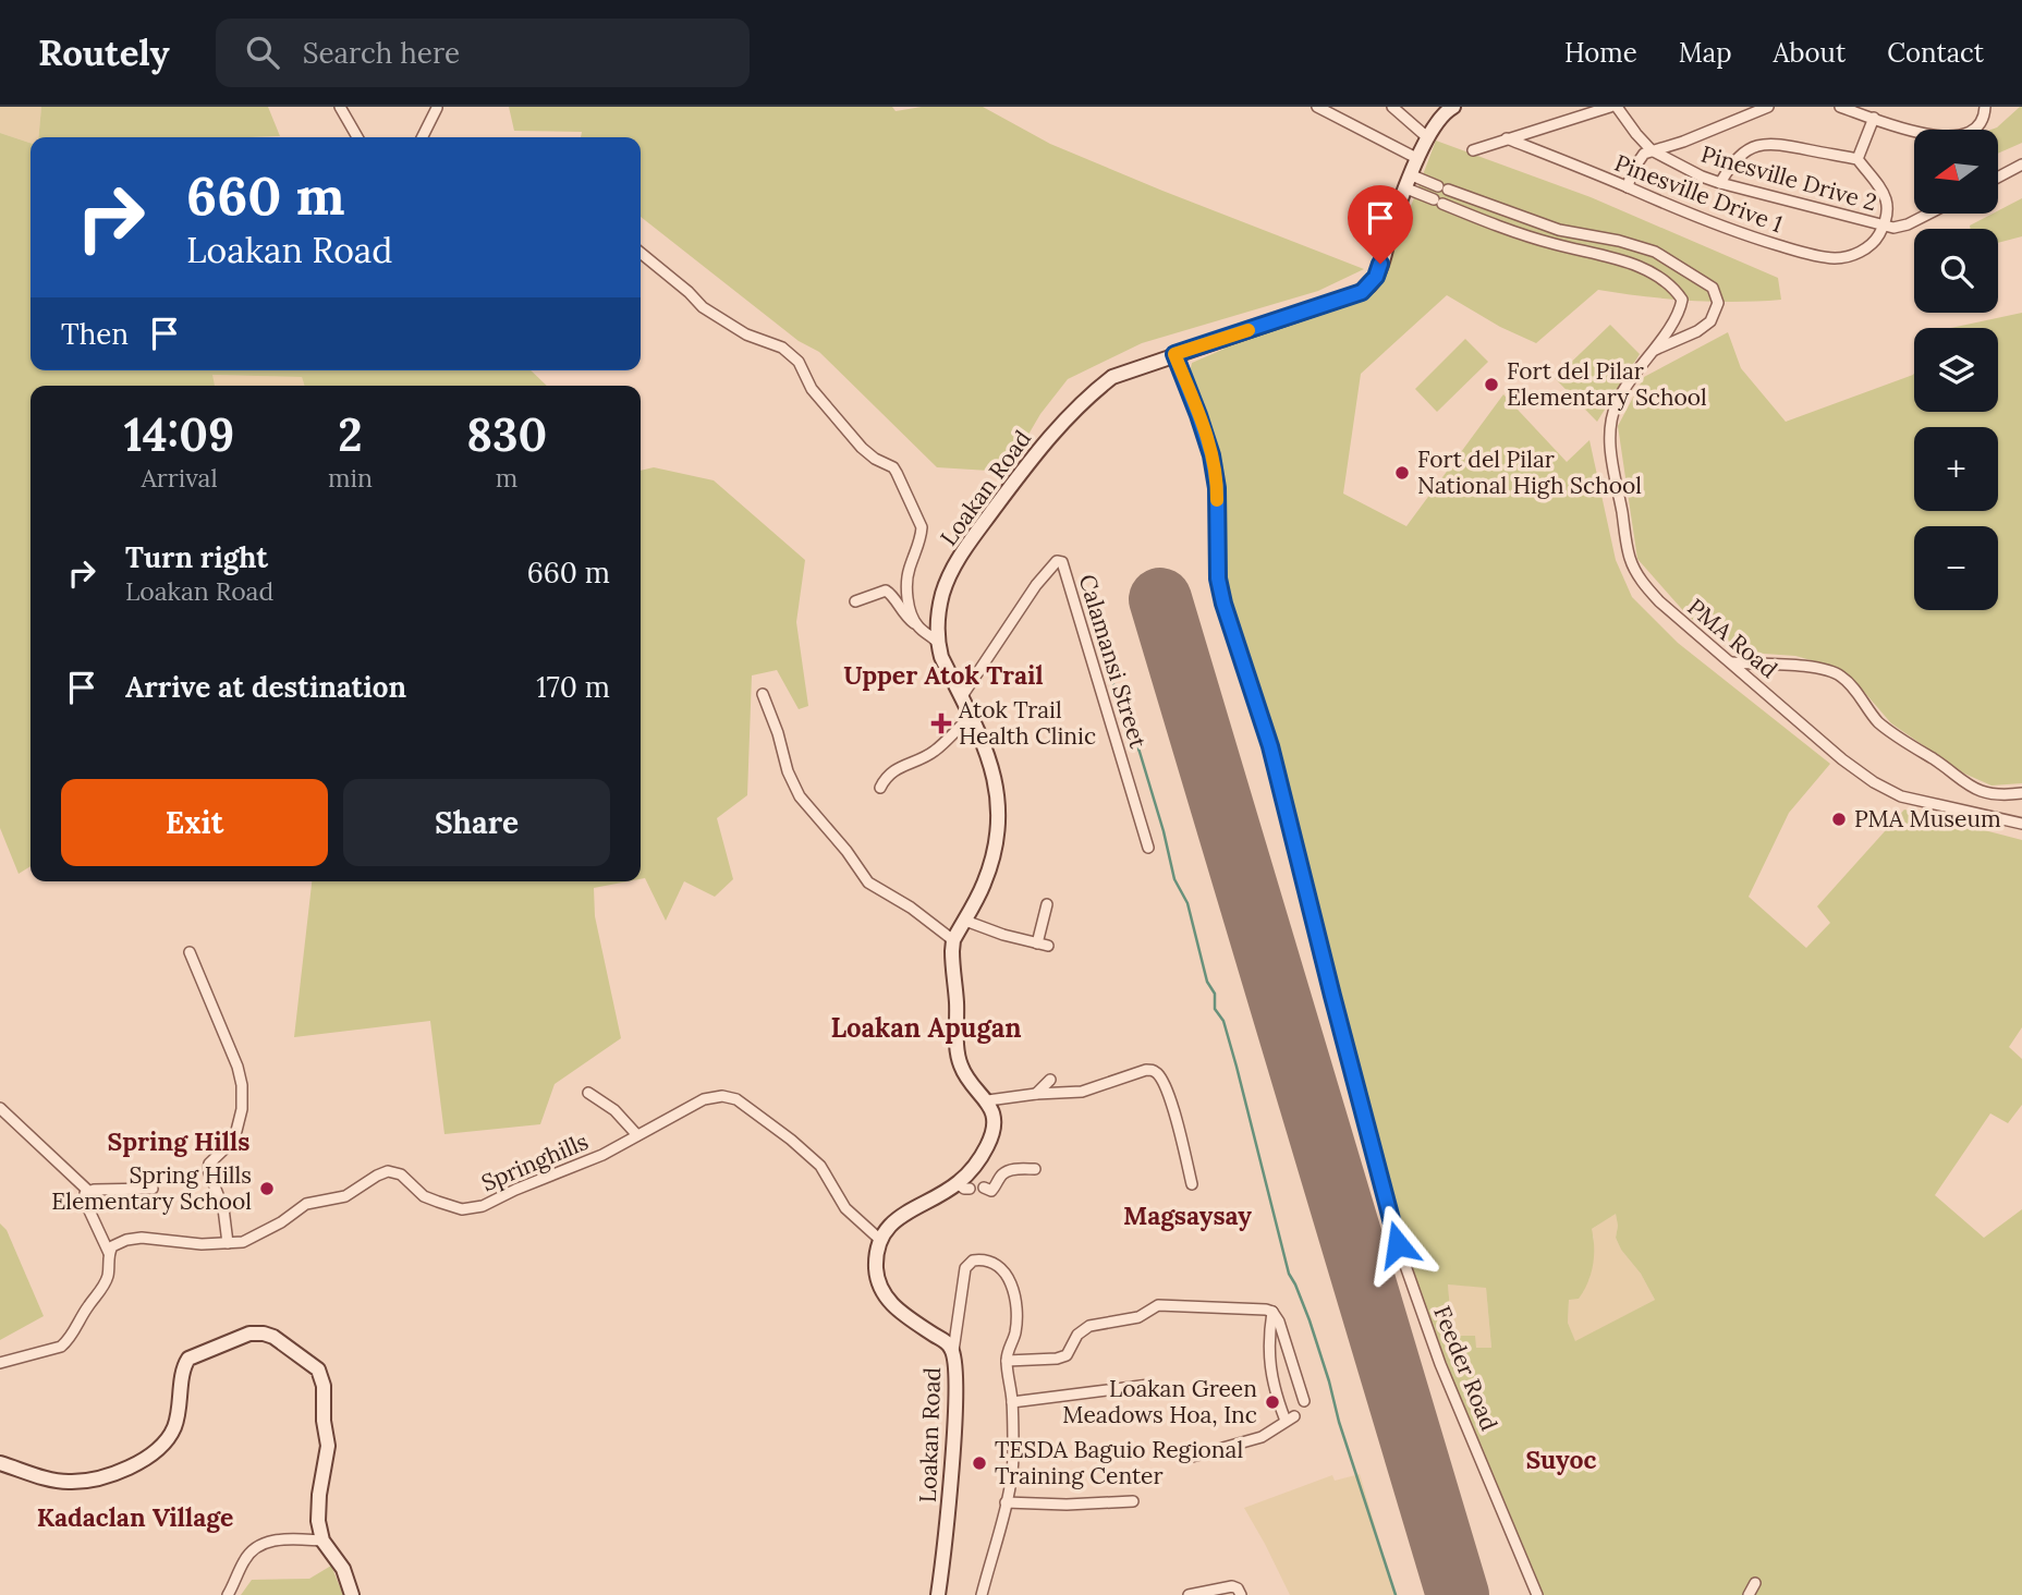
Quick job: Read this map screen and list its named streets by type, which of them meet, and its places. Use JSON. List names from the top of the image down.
{
  "streets": {
    "main road": ["Loakan Road"],
    "street": [
      "Pinesville Drive 2",
      "Pinesville Drive 1",
      "PMA Road",
      "Calamansi Street",
      "Springhills",
      "Feeder Road"
    ]
  },
  "crossings": [
    ["Pinesville Drive 2", "Pinesville Drive 1"],
    ["Loakan Road", "PMA Road"],
    ["Loakan Road", "Calamansi Street"],
    ["Loakan Road", "Springhills"],
    ["Loakan Road", "Feeder Road"]
  ],
  "districts": [
    "Upper Atok Trail",
    "Loakan Apugan",
    "Spring Hills",
    "Magsaysay",
    "Suyoc",
    "Kadaclan Village"
  ],
  "places": {
    "other": [
      "Fort del Pilar Elementary School",
      "Fort del Pilar National High School",
      "PMA Museum",
      "Spring Hills Elementary School",
      "Loakan Green Meadows Hoa, Inc",
      "TESDA Baguio Regional Training Center"
    ],
    "health": ["Atok Trail Health Clinic"]
  },
  "north": "left",
  "page": {
    "header": "Routely",
    "search": "Search here",
    "nav": [
      "Home",
      "Map",
      "About",
      "Contact"
    ],
    "map_buttons": ["+", "−"],
    "turn": ["660 m", "Loakan Road"],
    "then": "Then",
    "eta": [
      "14:09",
      "Arrival",
      "2",
      "min",
      "830",
      "m"
    ],
    "list": [
      {
        "name": "Turn right",
        "note": "Loakan Road",
        "value": "660 m"
      },
      {
        "name": "Arrive at destination",
        "value": "170 m"
      }
    ],
    "buttons": ["Exit", "Share"]
  }
}
